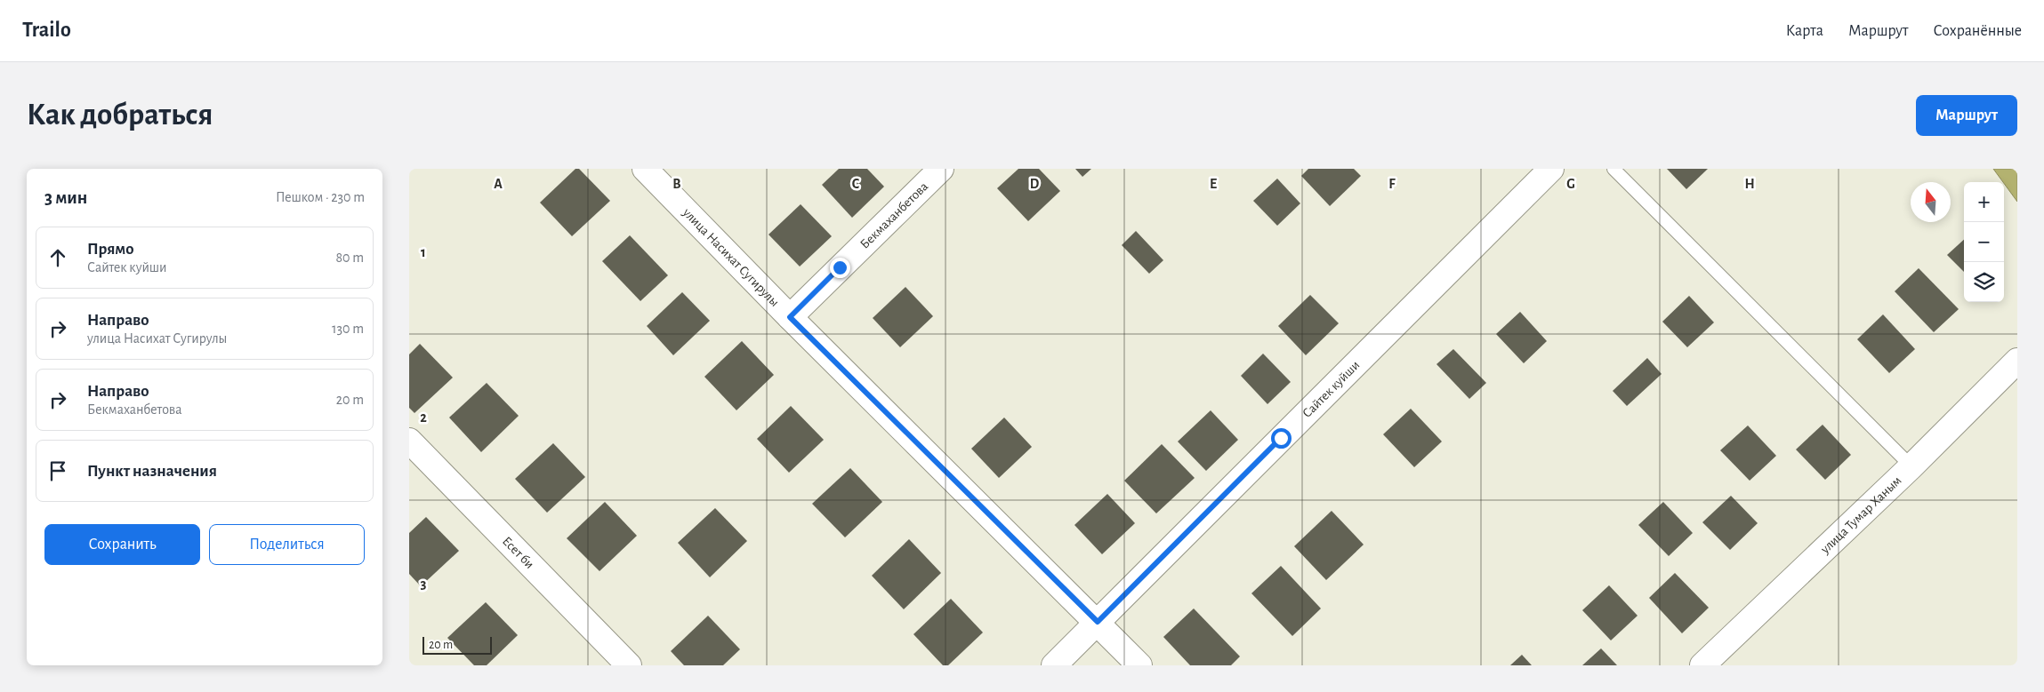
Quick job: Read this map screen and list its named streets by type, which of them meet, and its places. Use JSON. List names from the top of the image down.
{
  "streets": {
    "street": [
      "Бекмаханбетова",
      "улица Насихат Сугирулы",
      "Сайтек куйши",
      "улица Тумар Ханым",
      "Есет би"
    ]
  },
  "crossings": [
    ["Бекмаханбетова", "улица Насихат Сугирулы"],
    ["улица Насихат Сугирулы", "Сайтек куйши"]
  ],
  "scale_bar": "20 m",
  "north": "top",
  "page": {
    "header": "Trailo",
    "nav": ["Карта", "Маршрут", "Сохранённые"],
    "buttons": [
      "Маршрут",
      ["Сохранить", "Поделиться"]
    ],
    "title": "Как добраться",
    "heading": ["3 мин", "Пешком · 230 m"],
    "map_buttons": ["+", "−"],
    "list": [
      ["Прямо", "Сайтек куйши", "80 m"],
      ["Направо", "улица Насихат Сугирулы", "130 m"],
      ["Направо", "Бекмаханбетова", "20 m"],
      "Пункт назначения"
    ],
    "scale": "20 m"
  },
  "grid": {
    "columns": [
      "A",
      "B",
      "C",
      "D",
      "E",
      "F",
      "G",
      "H"
    ],
    "rows": ["1", "2", "3"]
  }
}
